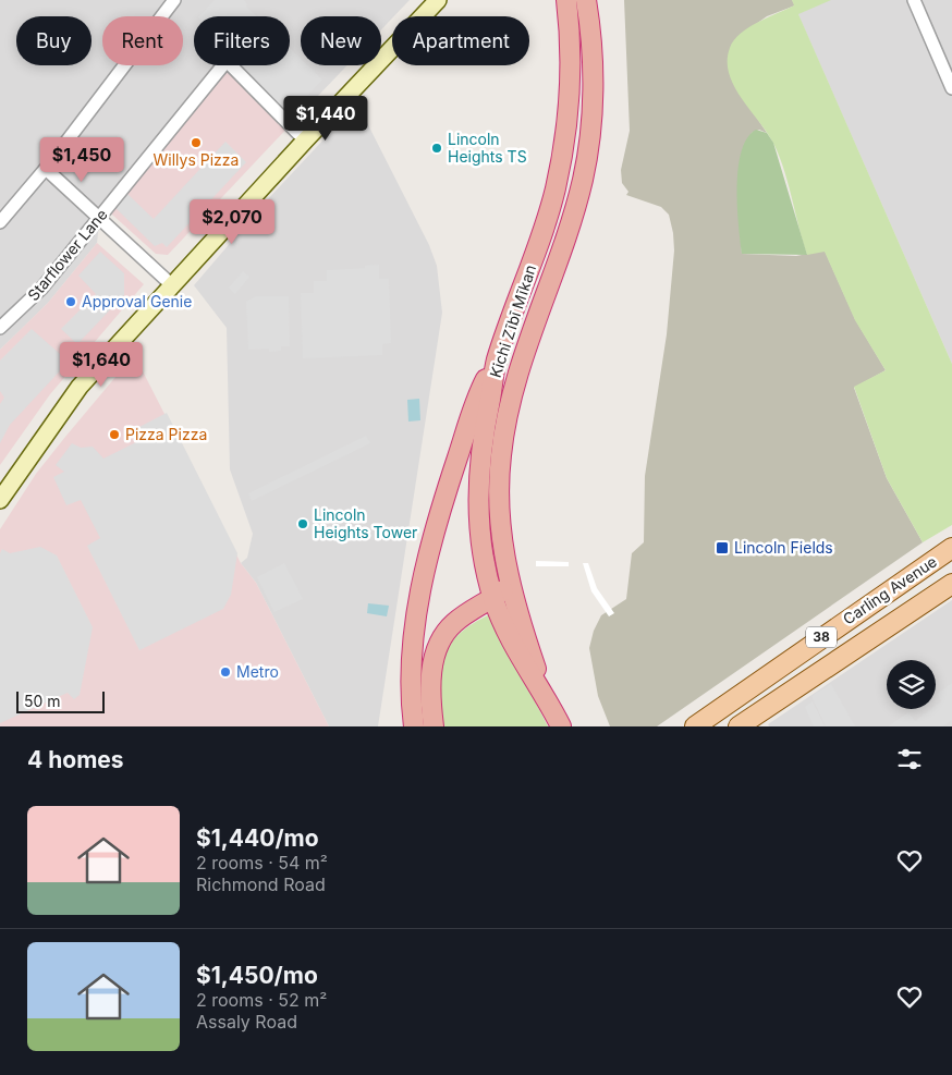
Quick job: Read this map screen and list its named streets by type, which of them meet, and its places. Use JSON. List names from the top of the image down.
{
  "streets": {
    "highway": ["Kichi Zībī Mīkan"],
    "main road": ["Carling Avenue", "38"],
    "street": ["Starflower Lane"]
  },
  "places": {
    "other": [
      "Willys Pizza",
      "Lincoln Heights TS",
      "Approval Genie",
      "Pizza Pizza",
      "Lincoln Heights Tower",
      "Metro"
    ],
    "transit": ["Lincoln Fields"]
  },
  "scale_bar": "50 m",
  "page": {
    "chip": [
      "Buy",
      "Rent",
      "Filters",
      "New",
      "Apartment"
    ],
    "price": [
      "$1,440",
      "$1,450",
      "$2,070",
      "$1,640"
    ],
    "scale": "50 m",
    "heading": "4 homes",
    "list": [
      {
        "name": "$1,440/mo",
        "note": "2 rooms · 54 m² · Richmond Road"
      },
      {
        "name": "$1,450/mo",
        "note": "2 rooms · 52 m² · Assaly Road"
      }
    ]
  }
}
